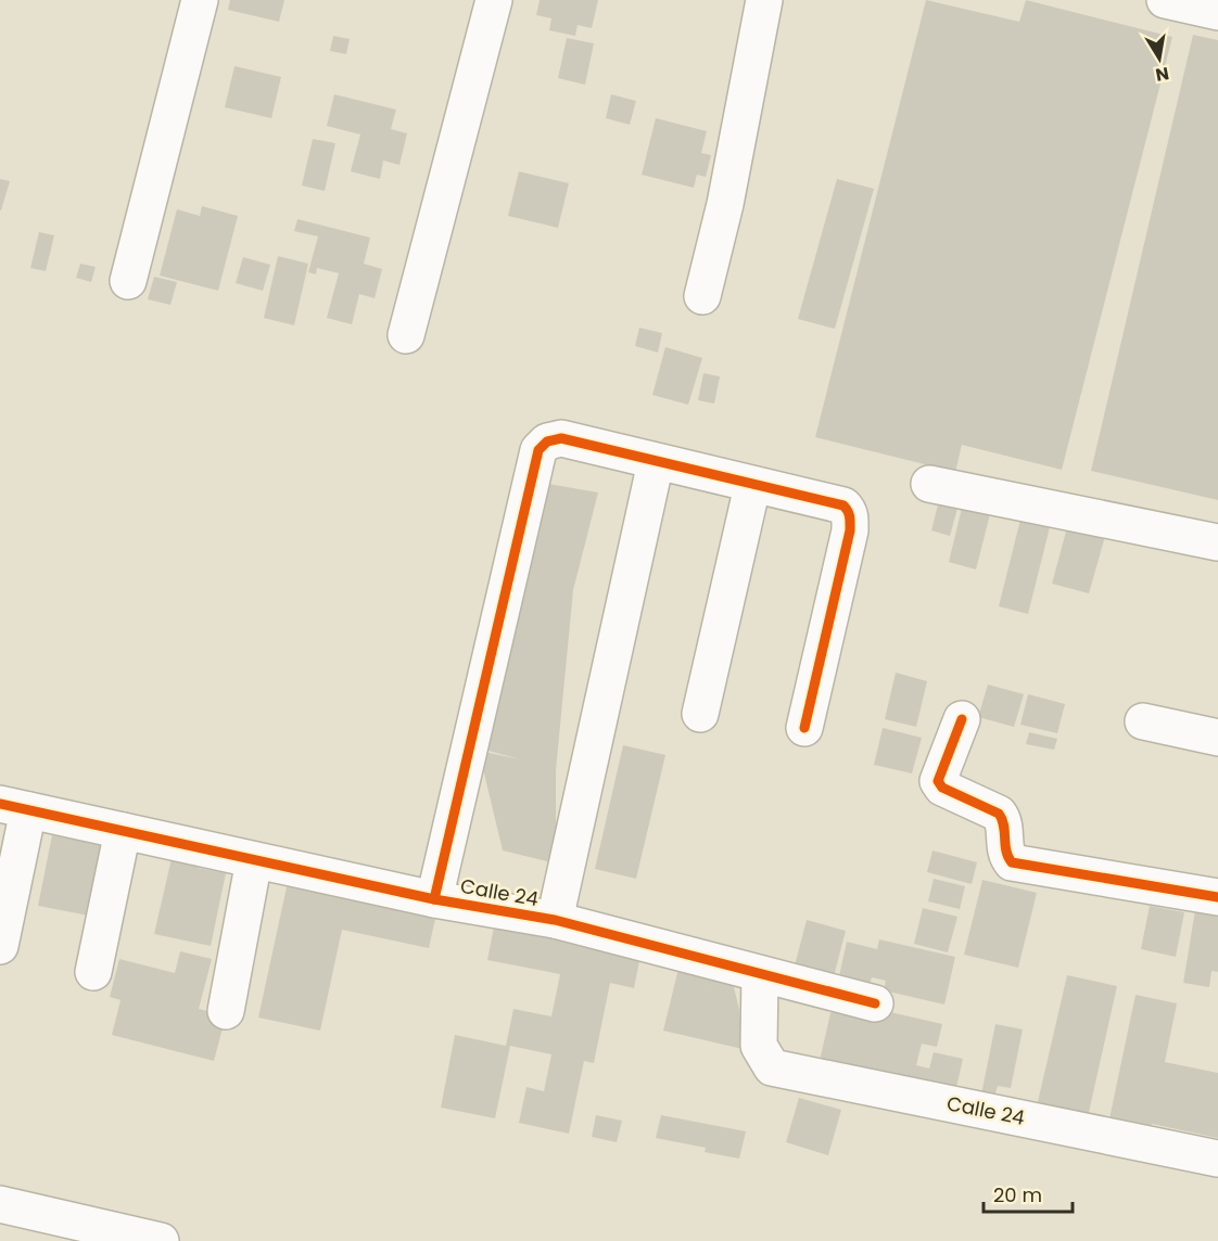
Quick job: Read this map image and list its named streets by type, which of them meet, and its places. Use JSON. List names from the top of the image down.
{
  "streets": {
    "street": ["Calle 24"]
  },
  "scale_bar": "20 m",
  "north": "bottom"
}
